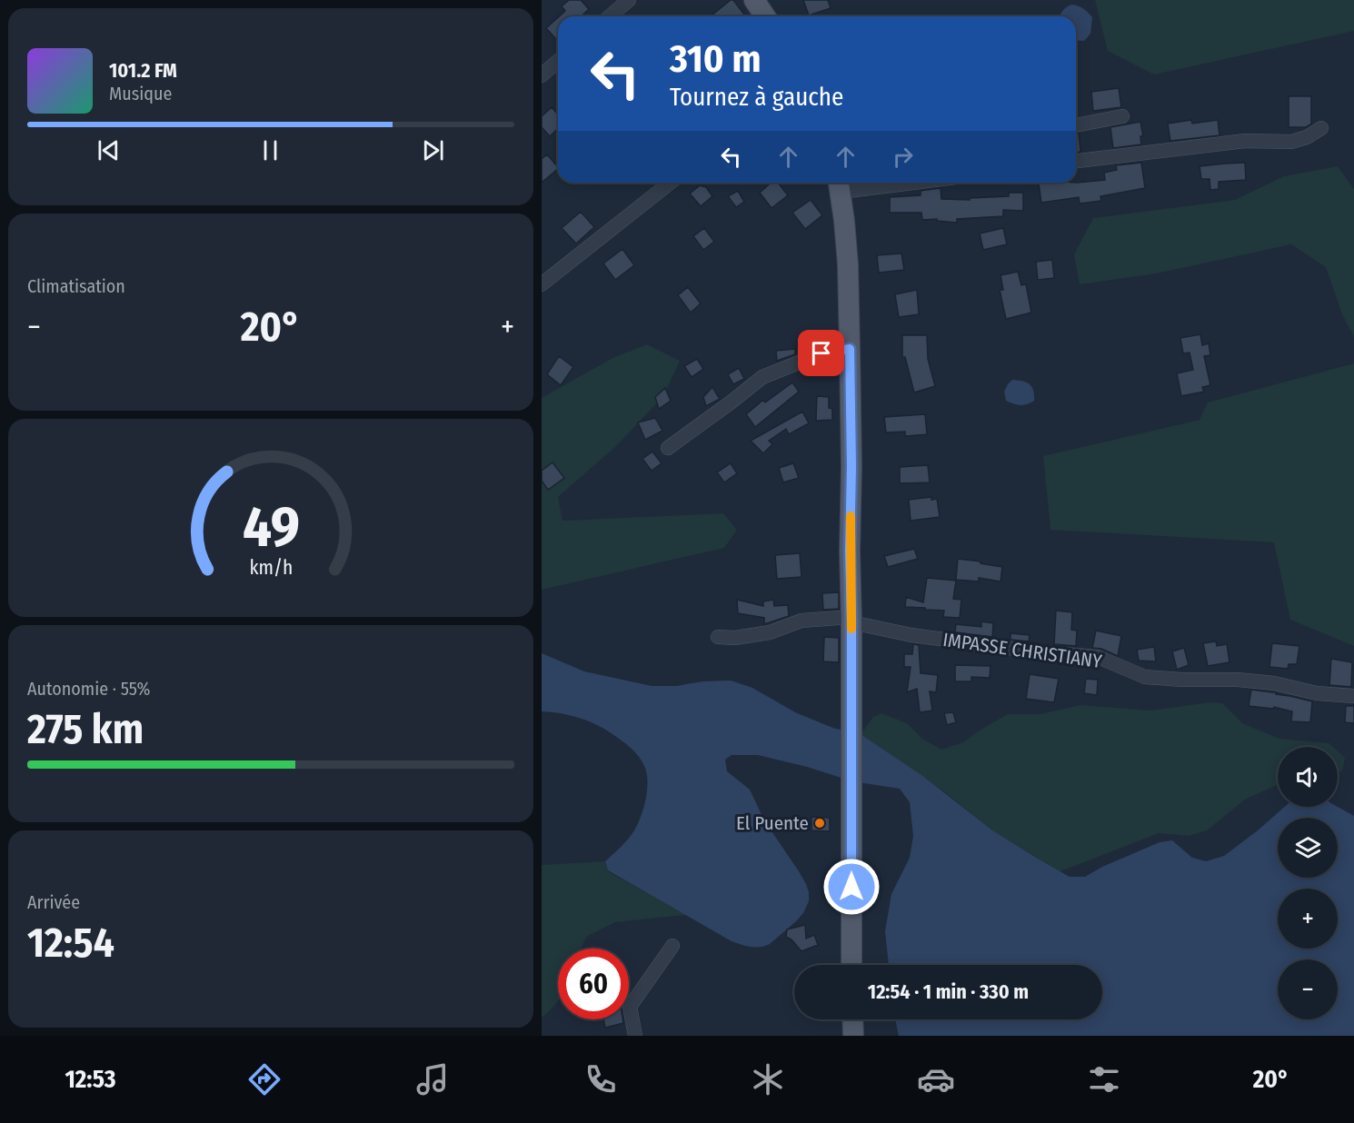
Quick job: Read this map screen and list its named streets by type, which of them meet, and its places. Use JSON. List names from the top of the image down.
{
  "streets": {
    "street": ["IMPASSE CHRISTIANY"]
  },
  "places": ["El Puente"],
  "page": {
    "turn": ["310 m", "Tournez à gauche"],
    "song": ["101.2 FM", "Musique"],
    "tile": [
      "Climatisation",
      ["Autonomie · 55%", "275 km"],
      ["Arrivée", "12:54"]
    ],
    "heat": ["−", "20°", "+"],
    "map_buttons": ["+", "−"],
    "limit": "60",
    "trip": "12:54 · 1 min · 330 m",
    "tabs": ["12:53", "20°"],
    "gauge": ["49", "km/h"]
  }
}
